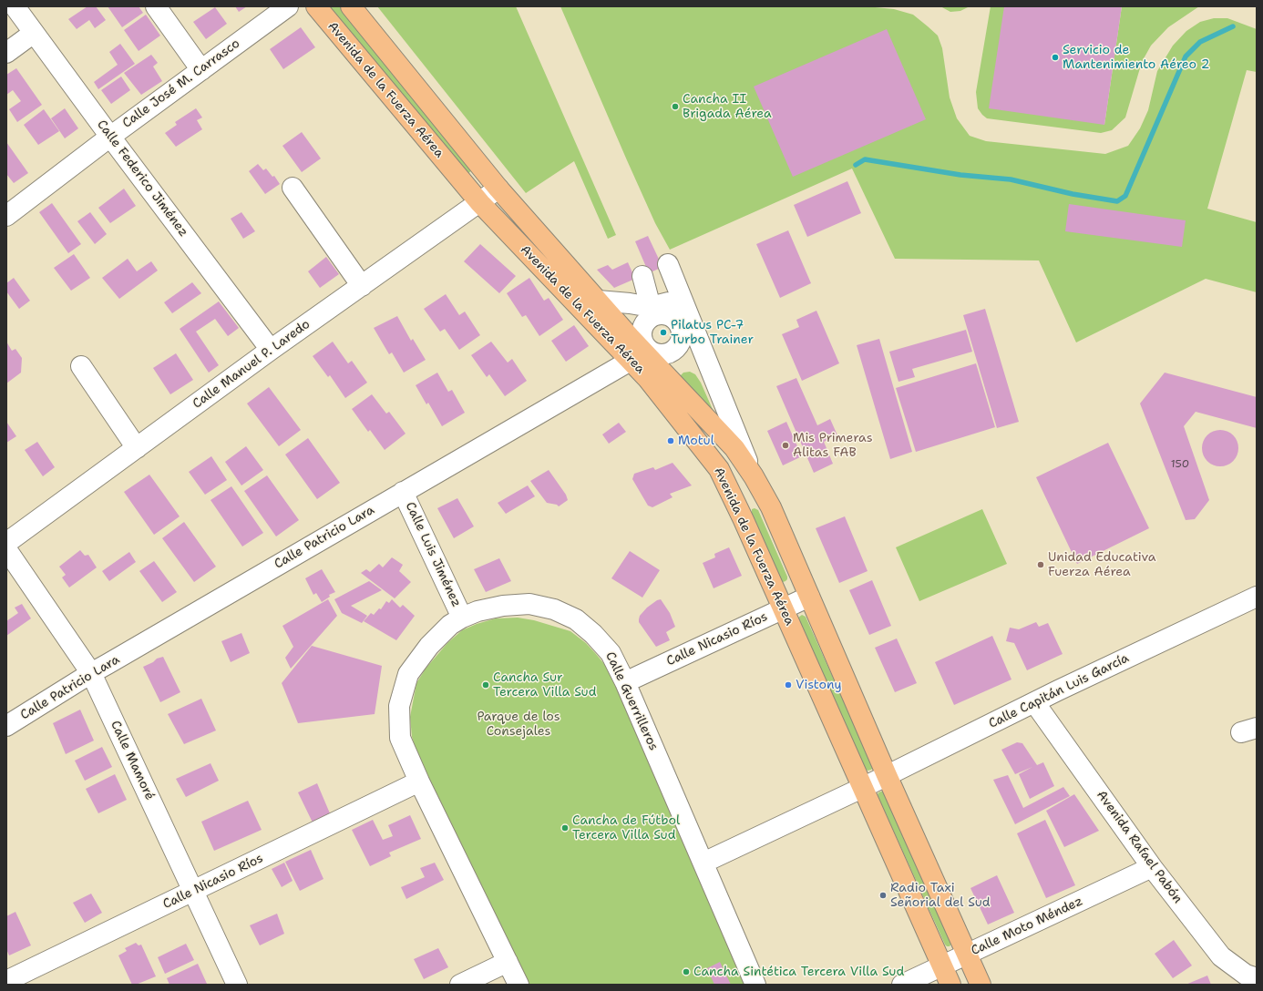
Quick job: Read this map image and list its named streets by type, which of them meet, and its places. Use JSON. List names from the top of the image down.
{
  "streets": {
    "highway": ["Avenida de la Fuerza Aérea"],
    "street": [
      "Calle José M. Carrasco",
      "Calle Federico Jiménez",
      "Calle Manuel P. Laredo",
      "Calle Patricio Lara",
      "Calle Luis Jiménez",
      "Calle Nicasio Ríos",
      "Calle Capitán Luis García",
      "Calle Guerrilleros",
      "Calle Mamoré",
      "Avenida Rafael Pabón",
      "Calle Moto Méndez"
    ]
  },
  "crossings": [
    ["Calle José M. Carrasco", "Calle Federico Jiménez"],
    ["Avenida de la Fuerza Aérea", "Calle Manuel P. Laredo"],
    ["Avenida de la Fuerza Aérea", "Calle Patricio Lara"],
    ["Avenida de la Fuerza Aérea", "Calle Nicasio Ríos"],
    ["Avenida de la Fuerza Aérea", "Calle Capitán Luis García"],
    ["Avenida de la Fuerza Aérea", "Calle Moto Méndez"],
    ["Calle Federico Jiménez", "Calle Manuel P. Laredo"],
    ["Calle Patricio Lara", "Calle Luis Jiménez"],
    ["Calle Patricio Lara", "Calle Mamoré"],
    ["Calle Luis Jiménez", "Calle Guerrilleros"],
    ["Calle Nicasio Ríos", "Calle Guerrilleros"],
    ["Calle Nicasio Ríos", "Calle Mamoré"],
    ["Calle Capitán Luis García", "Calle Guerrilleros"],
    ["Calle Capitán Luis García", "Avenida Rafael Pabón"],
    ["Avenida Rafael Pabón", "Calle Moto Méndez"]
  ],
  "parks": ["Parque de los Consejales"],
  "places": [
    "Servicio de Mantenimiento Aéreo 2",
    "Cancha II Brigada Aérea",
    "Pilatus PC-7 Turbo Trainer",
    "Motul",
    "Mis Primeras Alitas FAB",
    "Unidad Educativa Fuerza Aérea",
    "Cancha Sur Tercera Villa Sud",
    "Vistony",
    "Cancha de Fútbol Tercera Villa Sud",
    "Radio Taxi Señorial del Sud",
    "Cancha Sintética Tercera Villa Sud"
  ],
  "house_numbers": ["150"]
}
